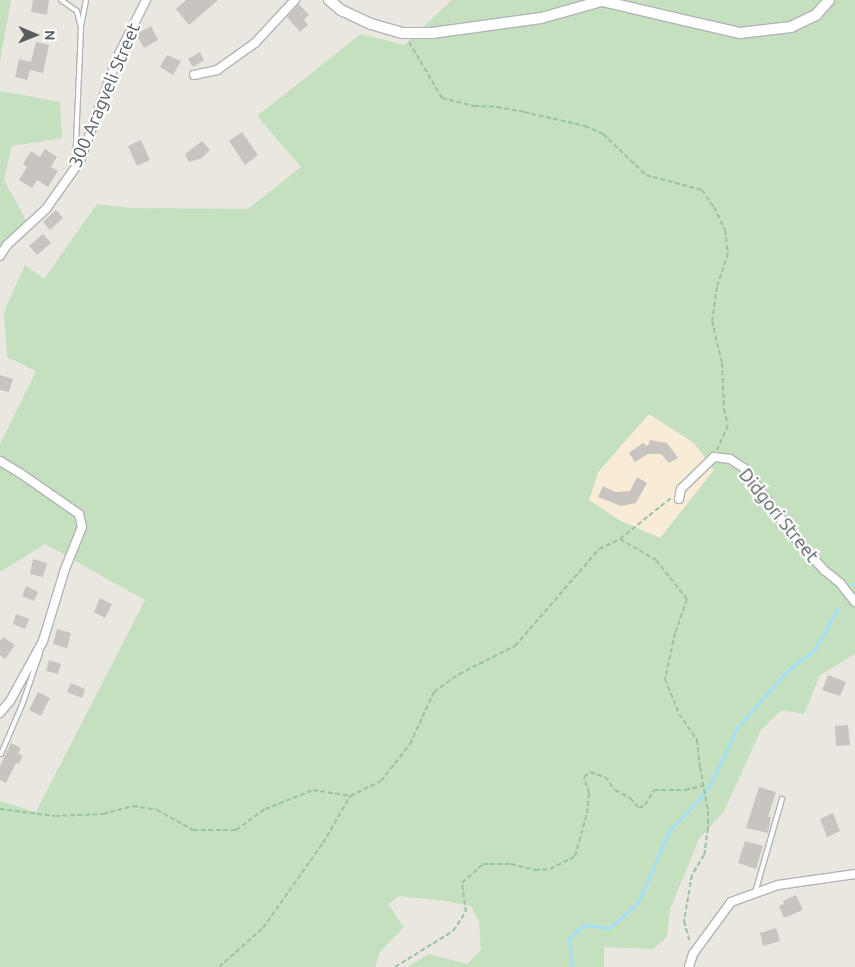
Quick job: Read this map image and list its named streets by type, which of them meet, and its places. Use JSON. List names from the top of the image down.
{
  "streets": {
    "street": ["300 Aragveli Street", "Didgori Street"]
  },
  "north": "right"
}
